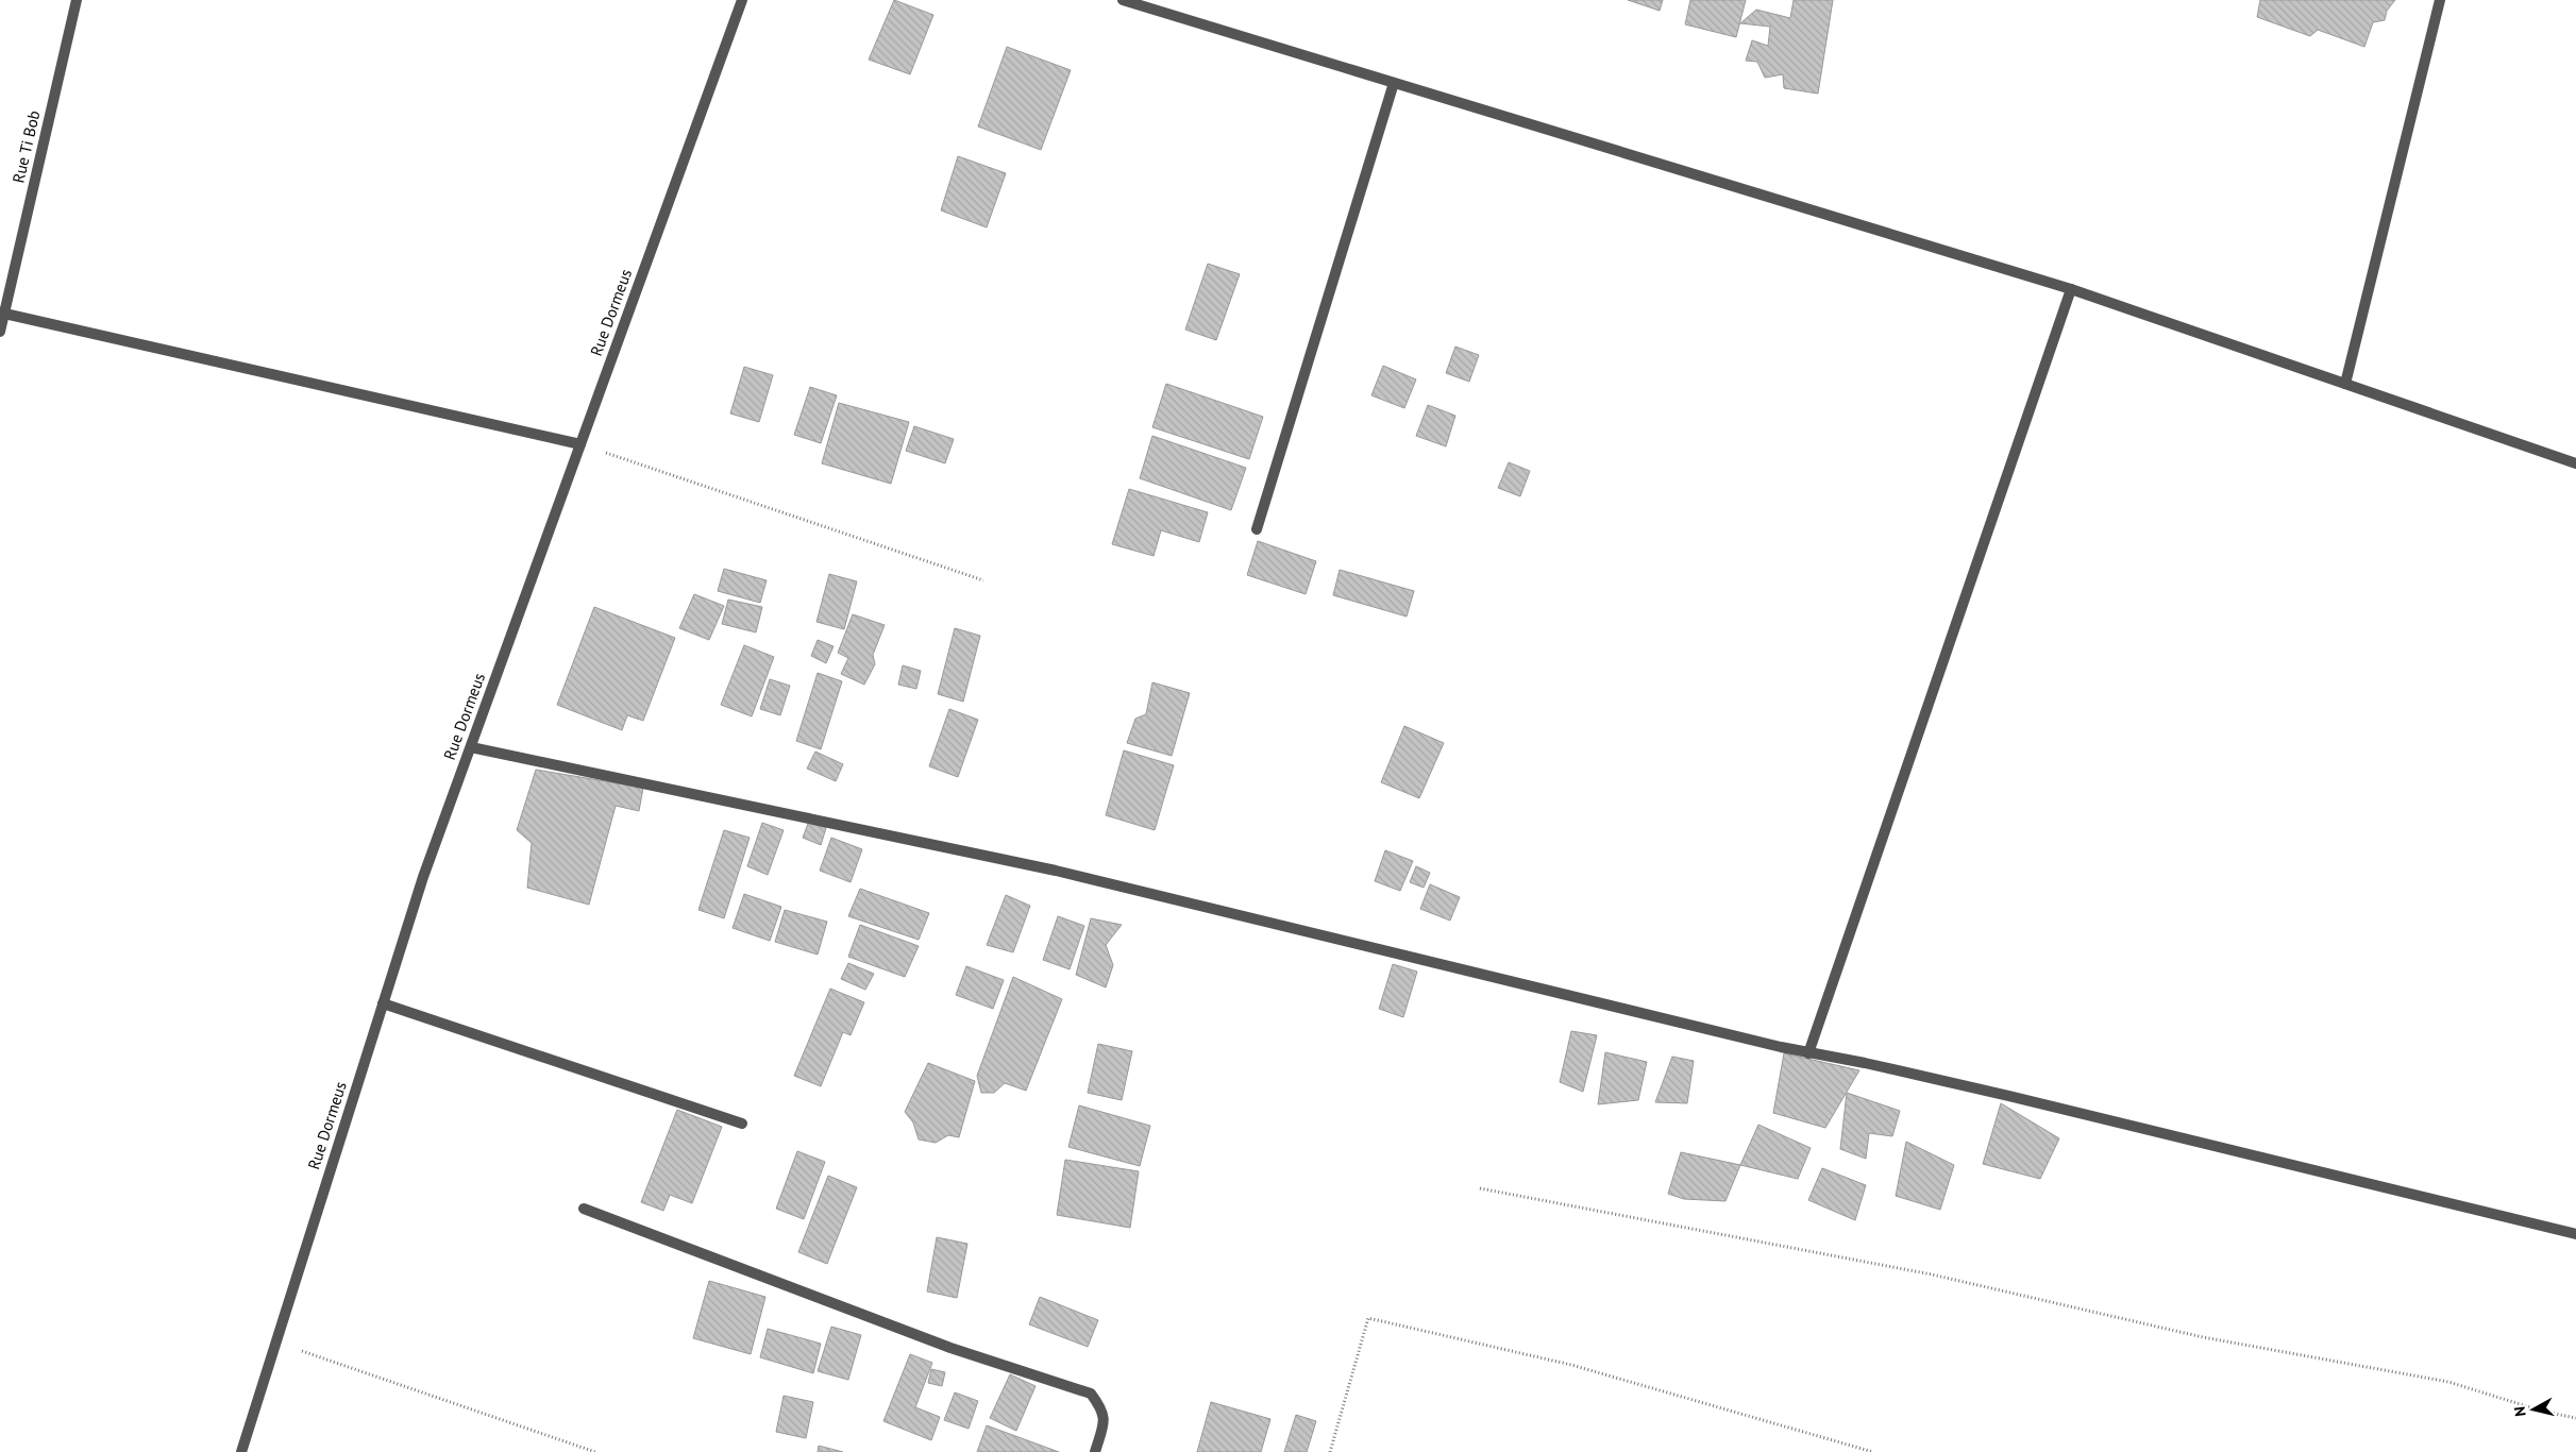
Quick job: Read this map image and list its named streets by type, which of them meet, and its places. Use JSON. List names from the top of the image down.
{
  "streets": {
    "street": ["Rue Ti Bob", "Rue Dormeus"]
  },
  "north": "left"
}
